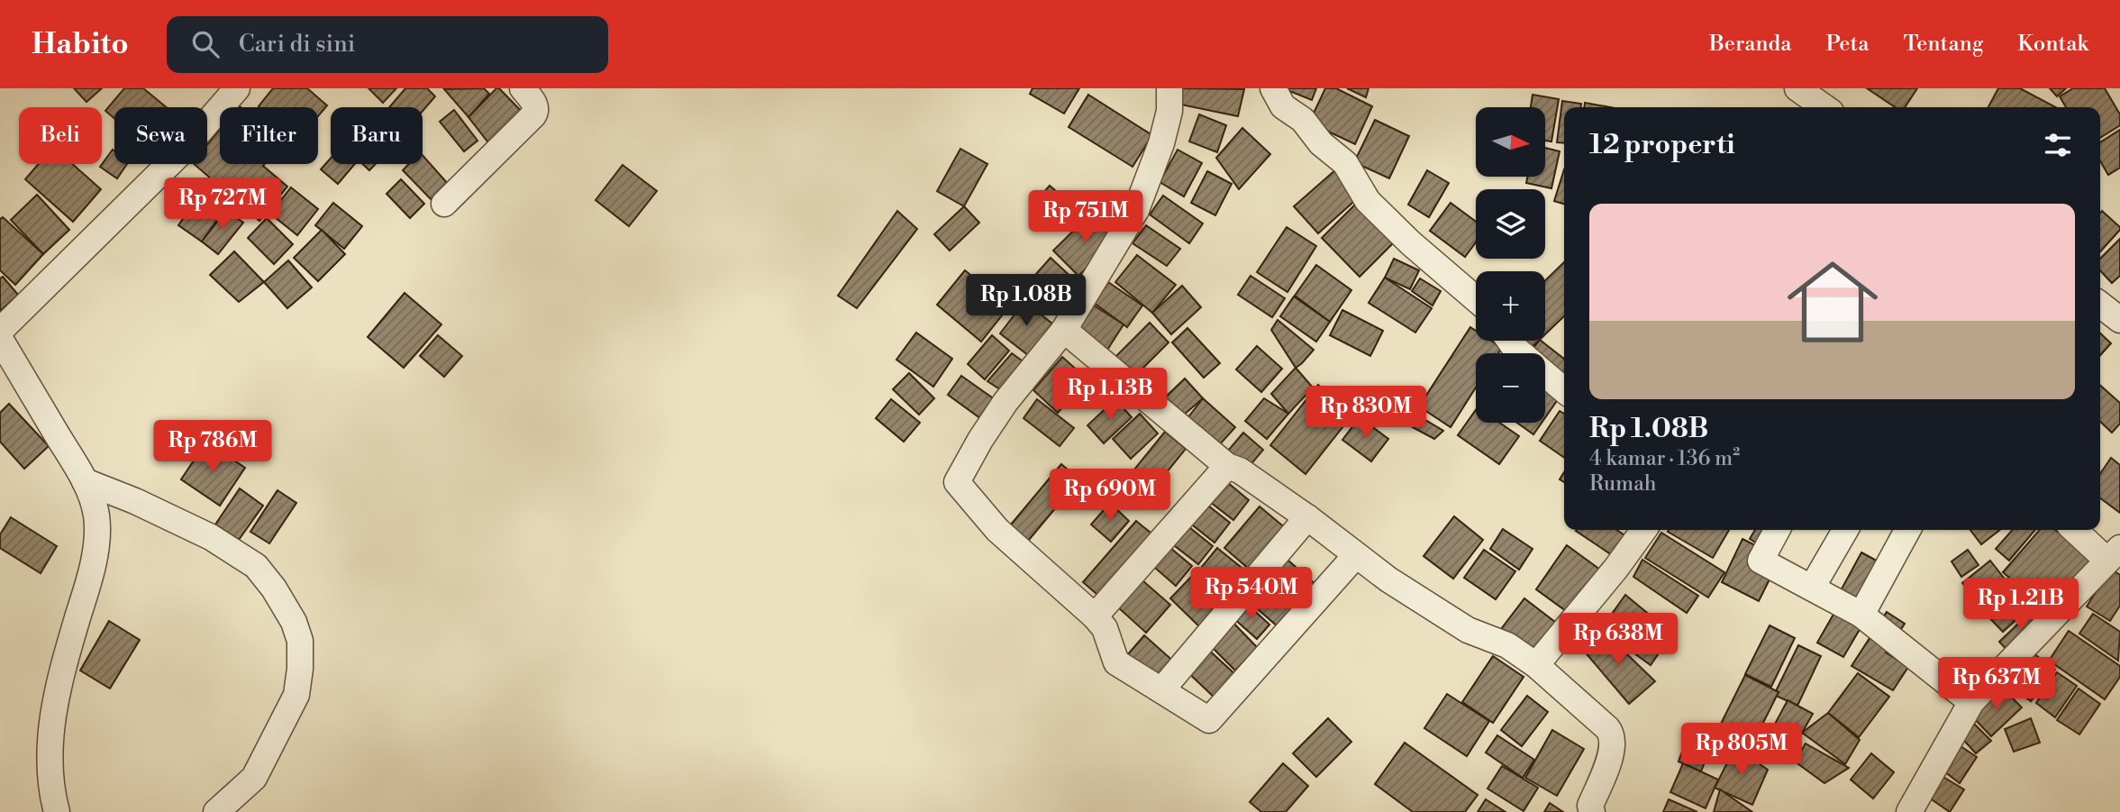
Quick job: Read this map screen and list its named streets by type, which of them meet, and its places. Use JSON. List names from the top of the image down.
{
  "north": "right",
  "page": {
    "header": "Habito",
    "search": "Cari di sini",
    "nav": [
      "Beranda",
      "Peta",
      "Tentang",
      "Kontak"
    ],
    "map_buttons": ["+", "−"],
    "chip": [
      "Beli",
      "Sewa",
      "Filter",
      "Baru"
    ],
    "heading": "12 properti",
    "price": [
      "Rp 727M",
      "Rp 751M",
      "Rp 1.08B",
      "Rp 1.13B",
      "Rp 830M",
      "Rp 786M",
      "Rp 690M",
      "Rp 540M",
      "Rp 1.21B",
      "Rp 638M",
      "Rp 637M",
      "Rp 805M"
    ],
    "list": [
      {
        "name": "Rp 1.08B",
        "note": "4 kamar · 136 m² · Rumah"
      }
    ]
  }
}
